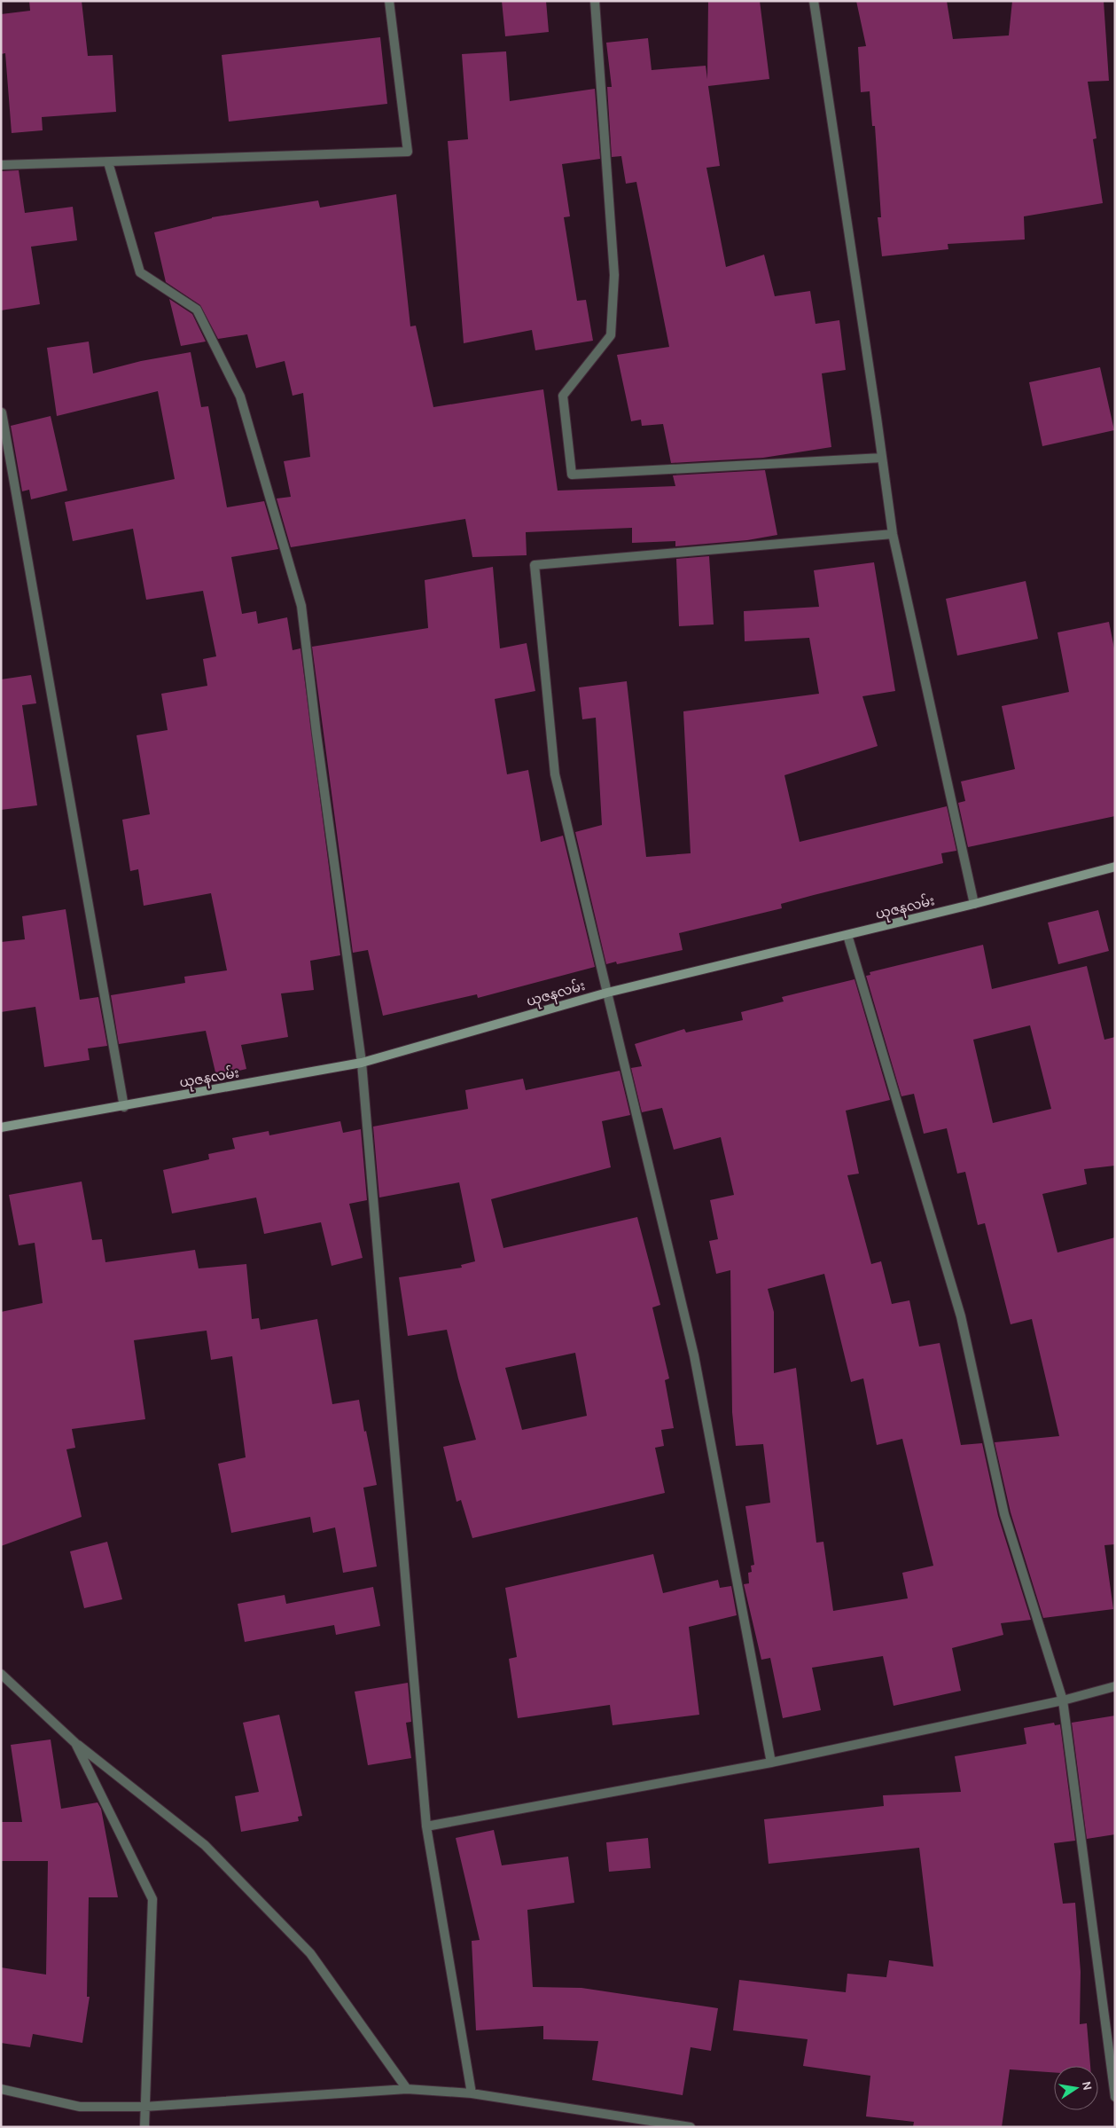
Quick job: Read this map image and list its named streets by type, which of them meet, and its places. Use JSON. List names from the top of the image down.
{
  "streets": {
    "street": ["ယုဇနလမ်း"]
  },
  "north": "right"
}
